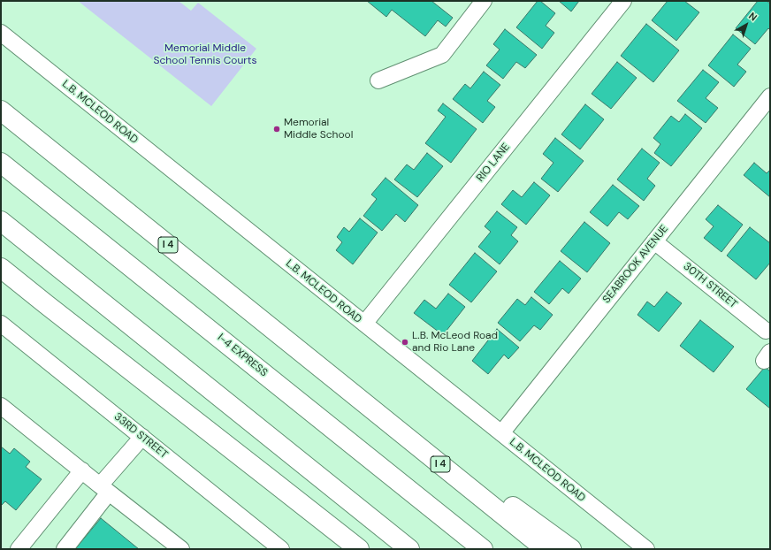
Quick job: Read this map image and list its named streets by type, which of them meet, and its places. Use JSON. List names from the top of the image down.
{
  "streets": {
    "highway": ["I 4", "I-4 EXPRESS"],
    "street": [
      "L.B. MCLEOD ROAD",
      "RIO LANE",
      "SEABROOK AVENUE",
      "30TH STREET",
      "33RD STREET"
    ]
  },
  "crossings": [
    ["L.B. MCLEOD ROAD", "RIO LANE"],
    ["L.B. MCLEOD ROAD", "SEABROOK AVENUE"],
    ["SEABROOK AVENUE", "30TH STREET"]
  ],
  "parks": ["Memorial Middle School Tennis Courts"],
  "places": ["Memorial Middle School", "L.B. McLeod Road and Rio Lane"],
  "north": "top right"
}
